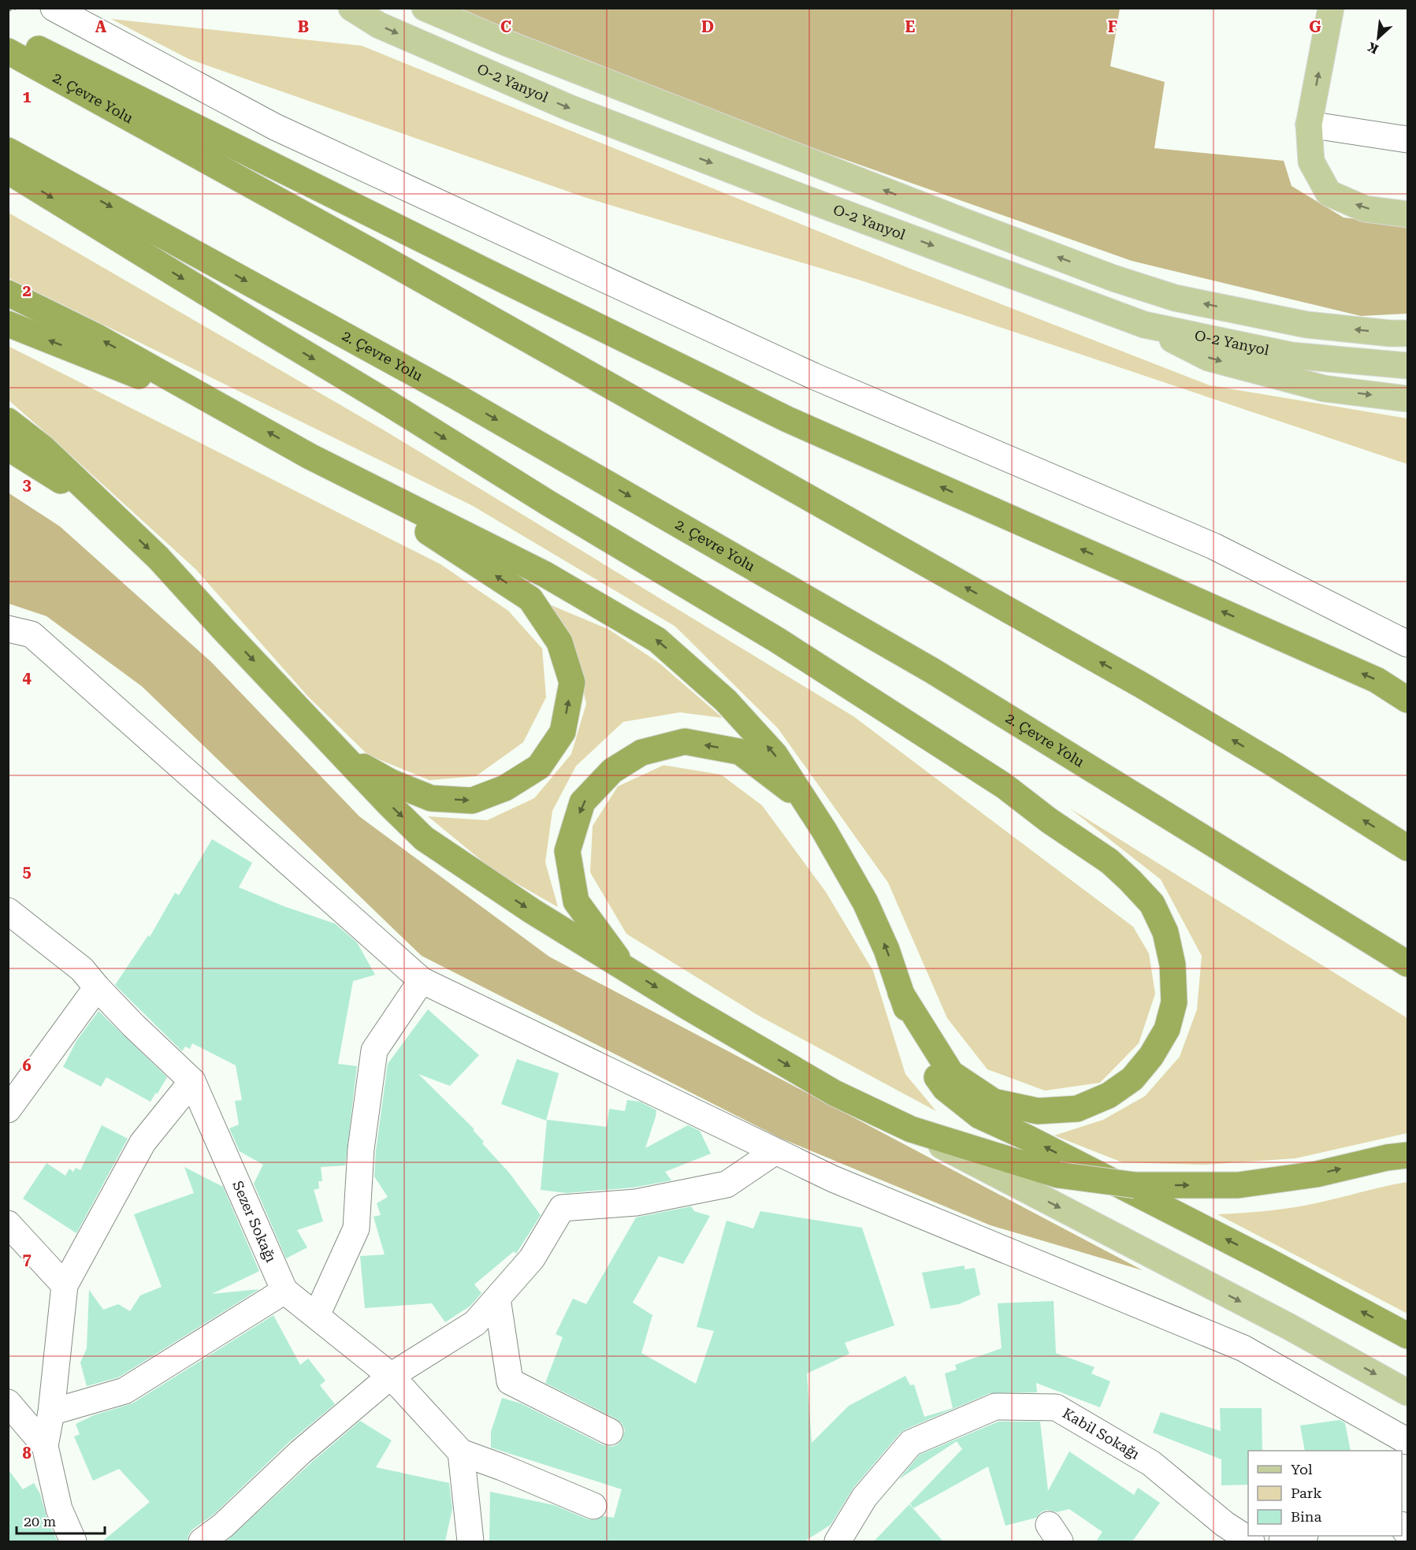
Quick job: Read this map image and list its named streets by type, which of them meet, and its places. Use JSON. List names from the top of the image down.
{
  "streets": {
    "highway": ["2. Çevre Yolu"],
    "main road": ["O-2 Yanyol"],
    "street": ["Sezer Sokağı", "Kabil Sokağı"]
  },
  "legend": ["Yol", "Park", "Bina"],
  "scale_bar": "20 m",
  "north": "bottom left",
  "grid": {
    "columns": [
      "A",
      "B",
      "C",
      "D",
      "E",
      "F",
      "G"
    ],
    "rows": [
      "1",
      "2",
      "3",
      "4",
      "5",
      "6",
      "7",
      "8"
    ]
  }
}
